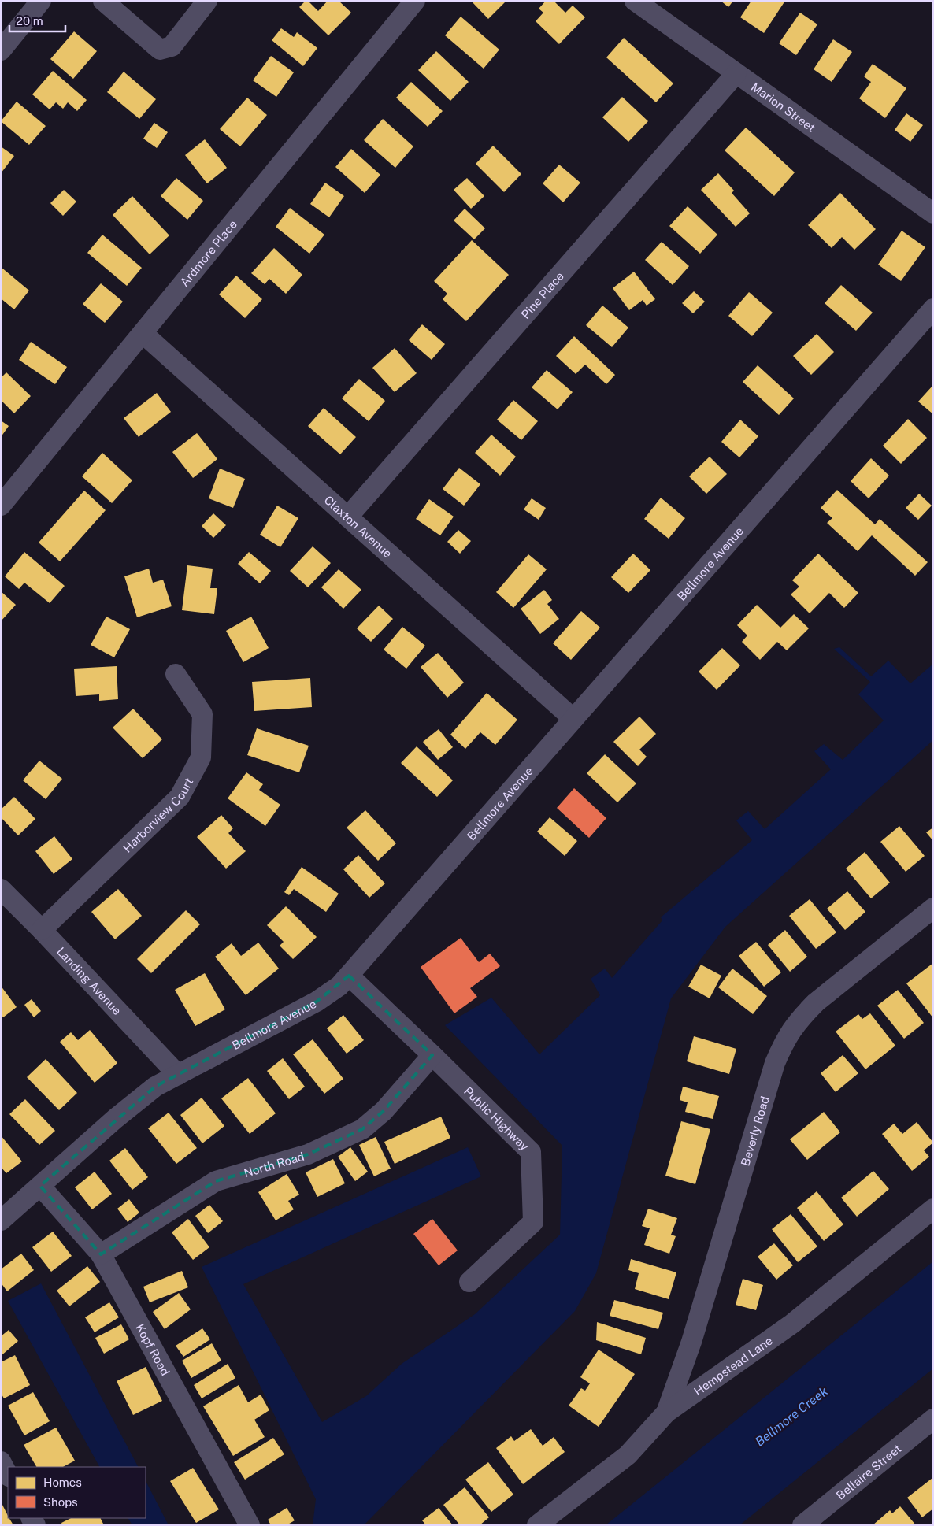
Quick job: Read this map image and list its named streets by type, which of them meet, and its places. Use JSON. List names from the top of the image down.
{
  "streets": {
    "street": [
      "Marion Street",
      "Ardmore Place",
      "Pine Place",
      "Claxton Avenue",
      "Bellmore Avenue",
      "Harborview Court",
      "Landing Avenue",
      "Public Highway",
      "Beverly Road",
      "North Road",
      "Kopf Road",
      "Hempstead Lane",
      "Bellaire Street"
    ]
  },
  "crossings": [
    ["Marion Street", "Pine Place"],
    ["Ardmore Place", "Claxton Avenue"],
    ["Pine Place", "Claxton Avenue"],
    ["Claxton Avenue", "Bellmore Avenue"],
    ["Bellmore Avenue", "Landing Avenue"],
    ["Bellmore Avenue", "Public Highway"],
    ["Bellmore Avenue", "Kopf Road"],
    ["Harborview Court", "Landing Avenue"],
    ["Public Highway", "North Road"],
    ["Beverly Road", "Hempstead Lane"],
    ["North Road", "Kopf Road"]
  ],
  "water": ["Bellmore Creek"],
  "legend": ["Homes", "Shops"],
  "scale_bar": "20 m"
}
